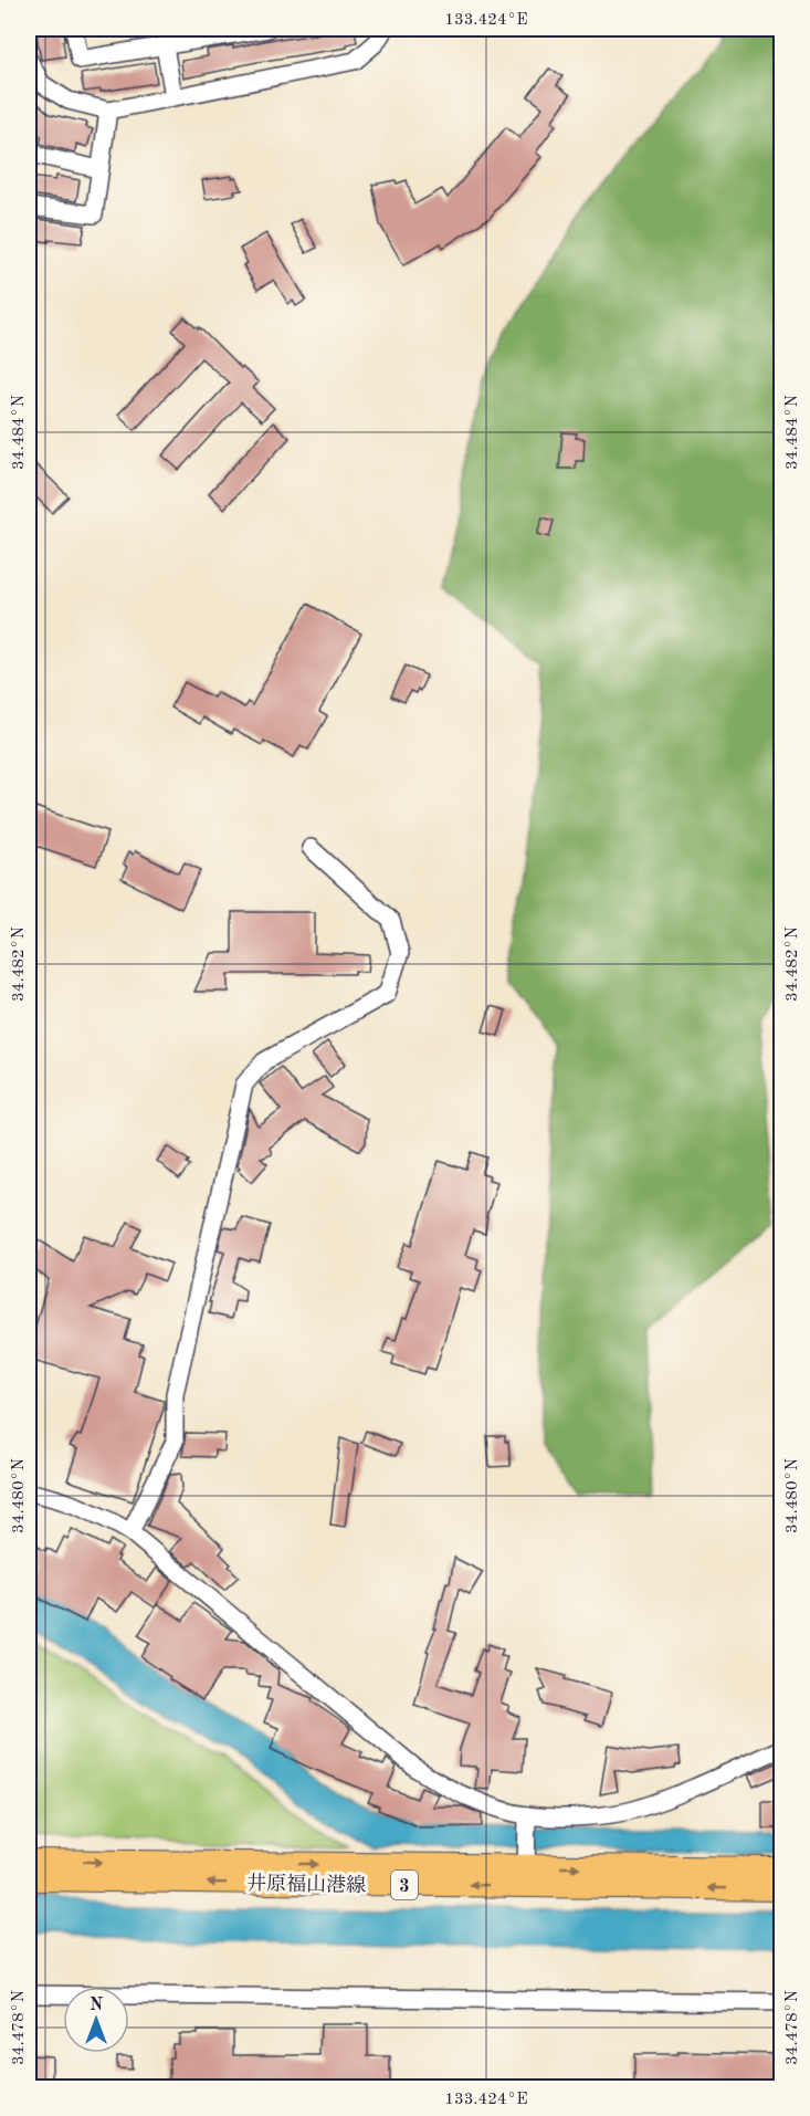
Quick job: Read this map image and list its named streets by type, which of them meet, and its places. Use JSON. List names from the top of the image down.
{
  "streets": {
    "main road": ["井原福山港線", "3"]
  },
  "north": "top",
  "coordinates": [
    "133.424°E",
    "34.484°N",
    "34.482°N",
    "34.480°N",
    "34.478°N"
  ]
}
